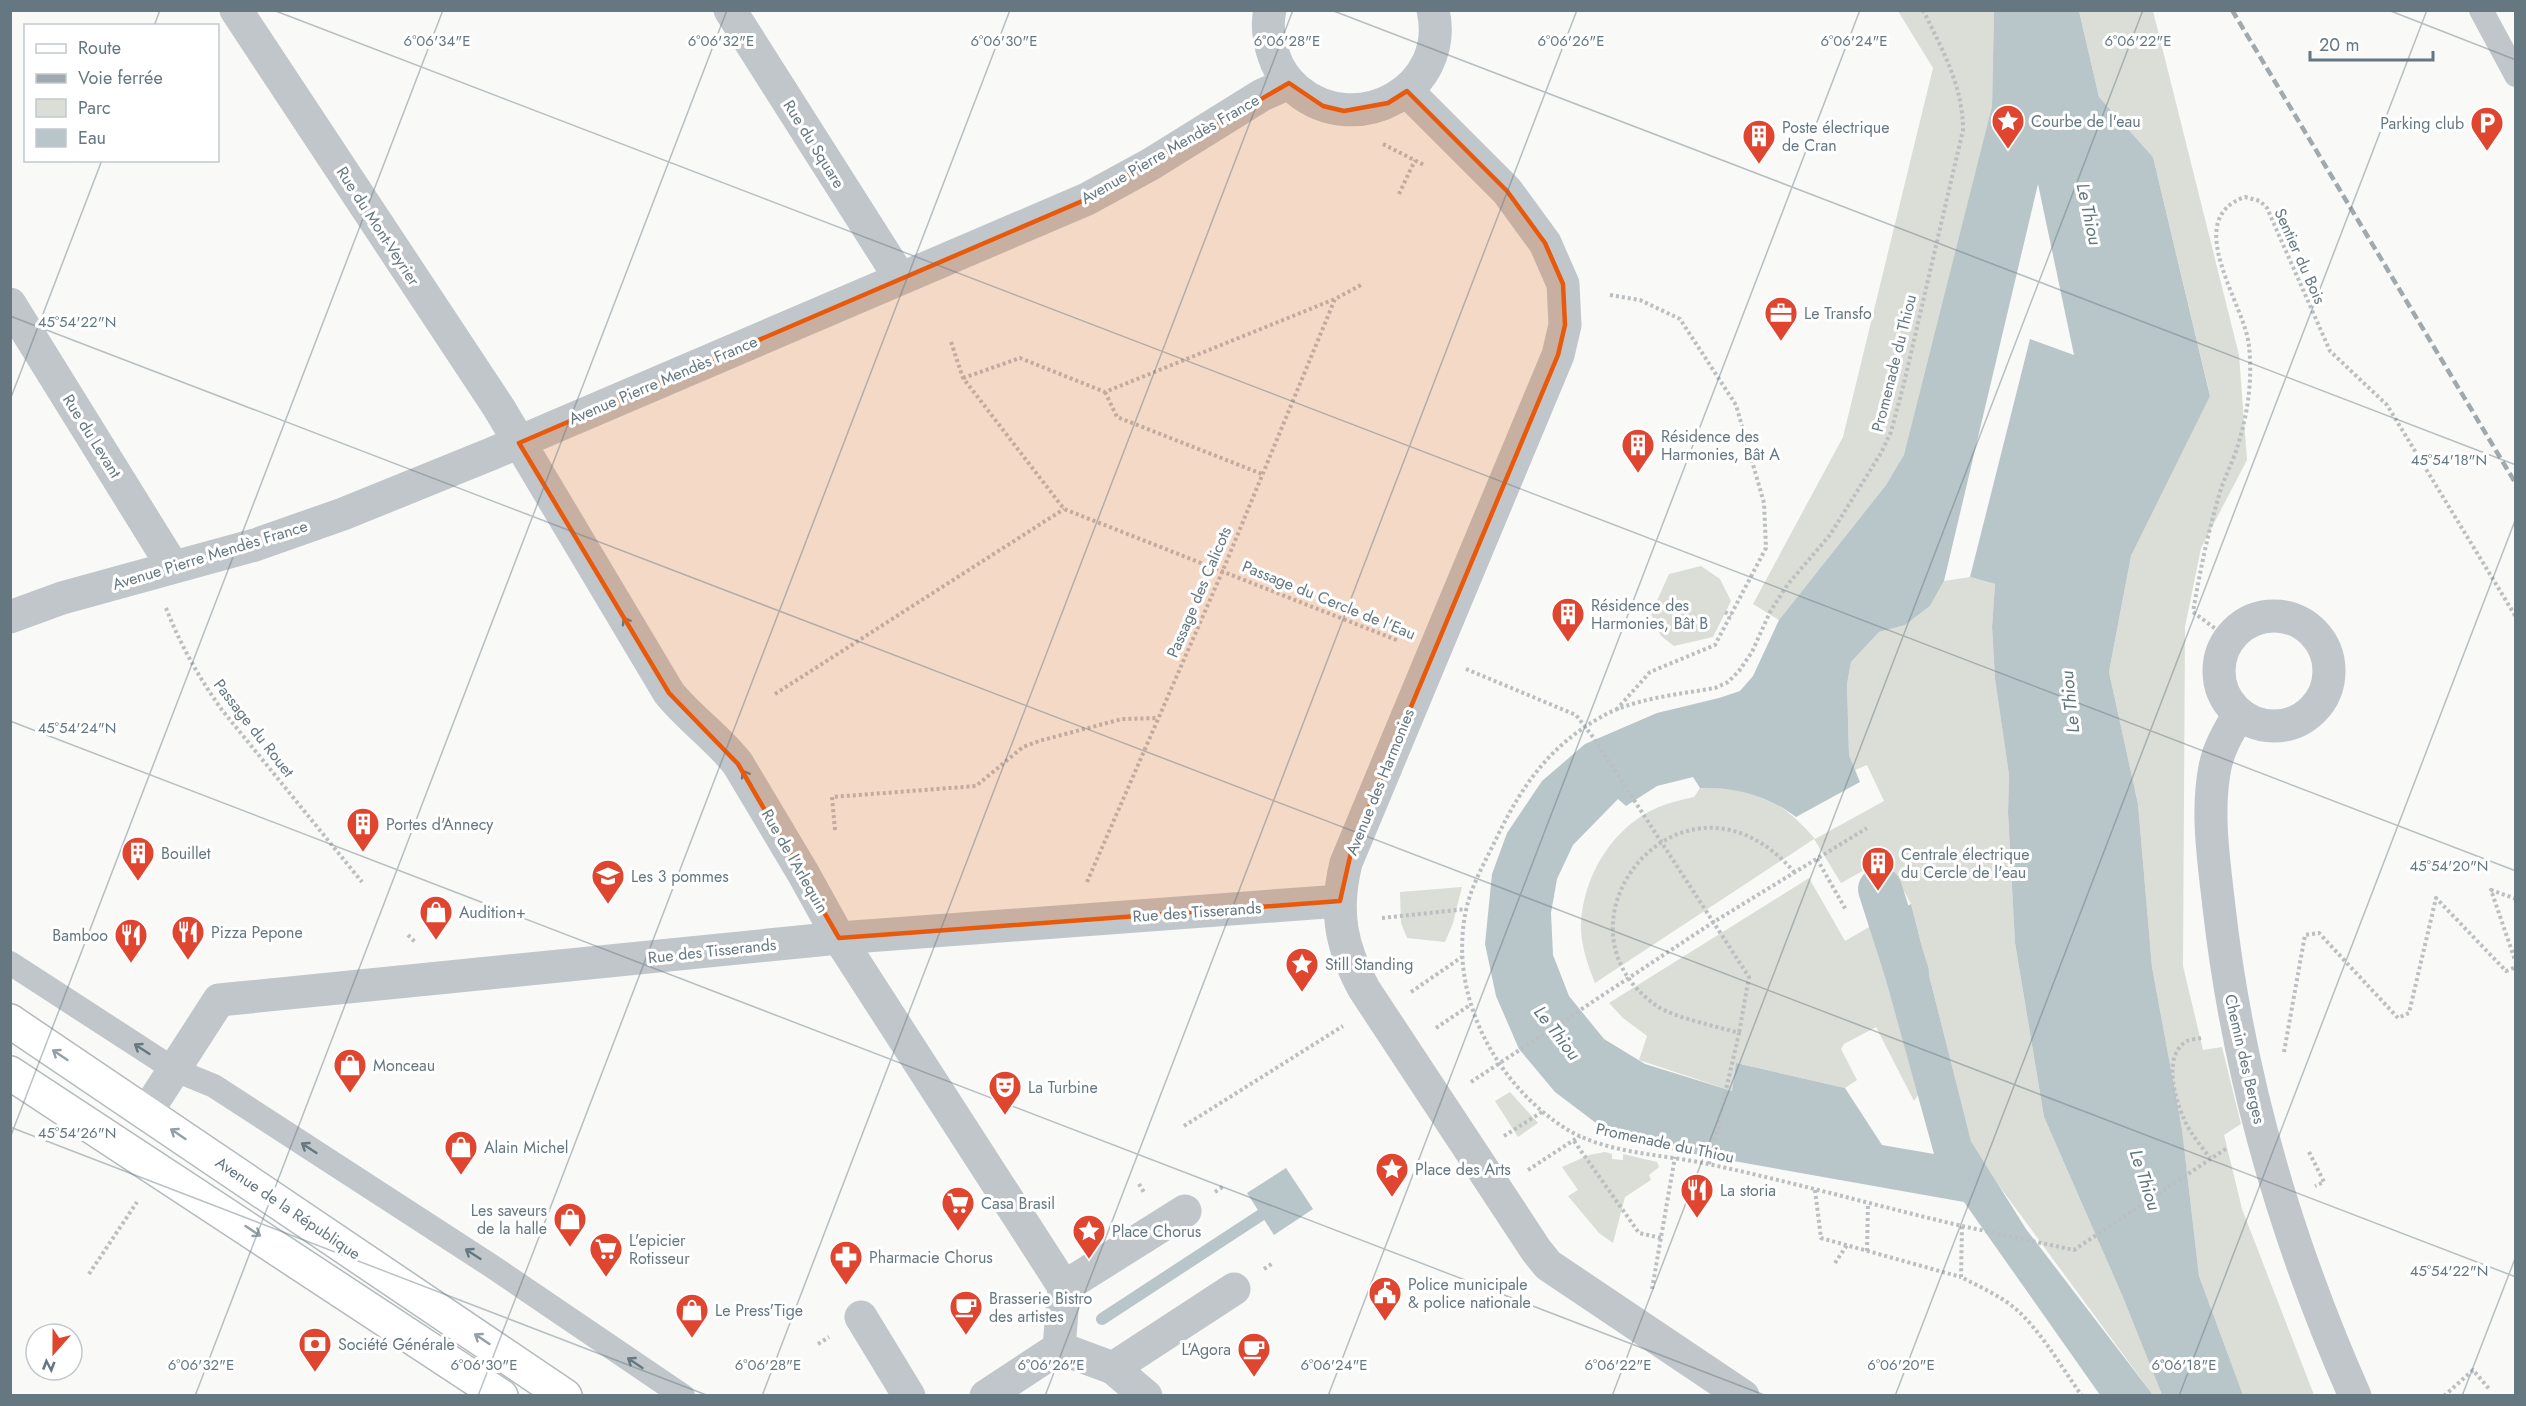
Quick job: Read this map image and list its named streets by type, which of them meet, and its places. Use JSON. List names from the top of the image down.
{
  "streets": {
    "main road": ["Avenue de la République"],
    "street": [
      "Rue du Square",
      "Avenue Pierre Mendès France",
      "Rue du Mont-Veyrier",
      "Rue du Levant",
      "Avenue des Harmonies",
      "Rue de l'Arlequin",
      "Rue des Tisserands",
      "Chemin des Berges"
    ],
    "path": [
      "Sentier du Bois",
      "Promenade du Thiou",
      "Passage des Calicots",
      "Passage du Cercle de l'Eau",
      "Passage du Rouet"
    ]
  },
  "crossings": [
    ["Rue du Square", "Avenue Pierre Mendès France"],
    ["Avenue Pierre Mendès France", "Rue du Mont-Veyrier"],
    ["Avenue Pierre Mendès France", "Rue du Levant"],
    ["Avenue Pierre Mendès France", "Passage du Rouet"],
    ["Avenue Pierre Mendès France", "Rue de l'Arlequin"],
    ["Rue du Mont-Veyrier", "Rue de l'Arlequin"],
    ["Sentier du Bois", "Chemin des Berges"],
    ["Promenade du Thiou", "Passage du Cercle de l'Eau"],
    ["Rue du Levant", "Passage du Rouet"],
    ["Passage des Calicots", "Passage du Cercle de l'Eau"],
    ["Passage des Calicots", "Rue des Tisserands"],
    ["Passage du Cercle de l'Eau", "Avenue des Harmonies"],
    ["Avenue des Harmonies", "Rue des Tisserands"],
    ["Rue de l'Arlequin", "Rue des Tisserands"],
    ["Rue des Tisserands", "Avenue de la République"]
  ],
  "one_way": ["Rue de l'Arlequin"],
  "water": ["Le Thiou"],
  "places": {
    "place": [
      "Courbe de l'eau",
      "Still Standing",
      "Place des Arts",
      "Place Chorus"
    ],
    "parking": ["Parking club"],
    "building": [
      "Poste électrique de Cran",
      "Résidence des Harmonies, Bât A",
      "Résidence des Harmonies, Bât B",
      "Portes d'Annecy",
      "Bouillet",
      "Centrale électrique du Cercle de l'eau"
    ],
    "office": ["Le Transfo"],
    "school or university": ["Les 3 pommes"],
    "shop": [
      "Audition+",
      "Monceau",
      "Alain Michel",
      "Les saveurs de la halle",
      "Le Press'Tige"
    ],
    "restaurant": ["Pizza Pepone", "Bamboo", "La storia"],
    "theatre": ["La Turbine"],
    "supermarket": ["Casa Brasil", "L'epicier Rotisseur"],
    "pharmacy": ["Pharmacie Chorus"],
    "public building": ["Police municipale & police nationale"],
    "cafe": ["Brasserie Bistro des artistes", "L'Agora"],
    "bank": ["Société Générale"]
  },
  "legend": [
    "Route",
    "Voie ferrée",
    "Parc",
    "Eau"
  ],
  "scale_bar": "20 m",
  "north": "bottom",
  "coordinates": [
    "6°06'24\"E",
    "6°06'34\"E",
    "6°06'32\"E",
    "6°06'30\"E",
    "6°06'28\"E",
    "6°06'26\"E",
    "6°06'22\"E",
    "45°54'22\"N",
    "45°54'18\"N",
    "45°54'24\"N",
    "45°54'20\"N",
    "45°54'26\"N",
    "6°06'20\"E",
    "6°06'18\"E"
  ]
}
